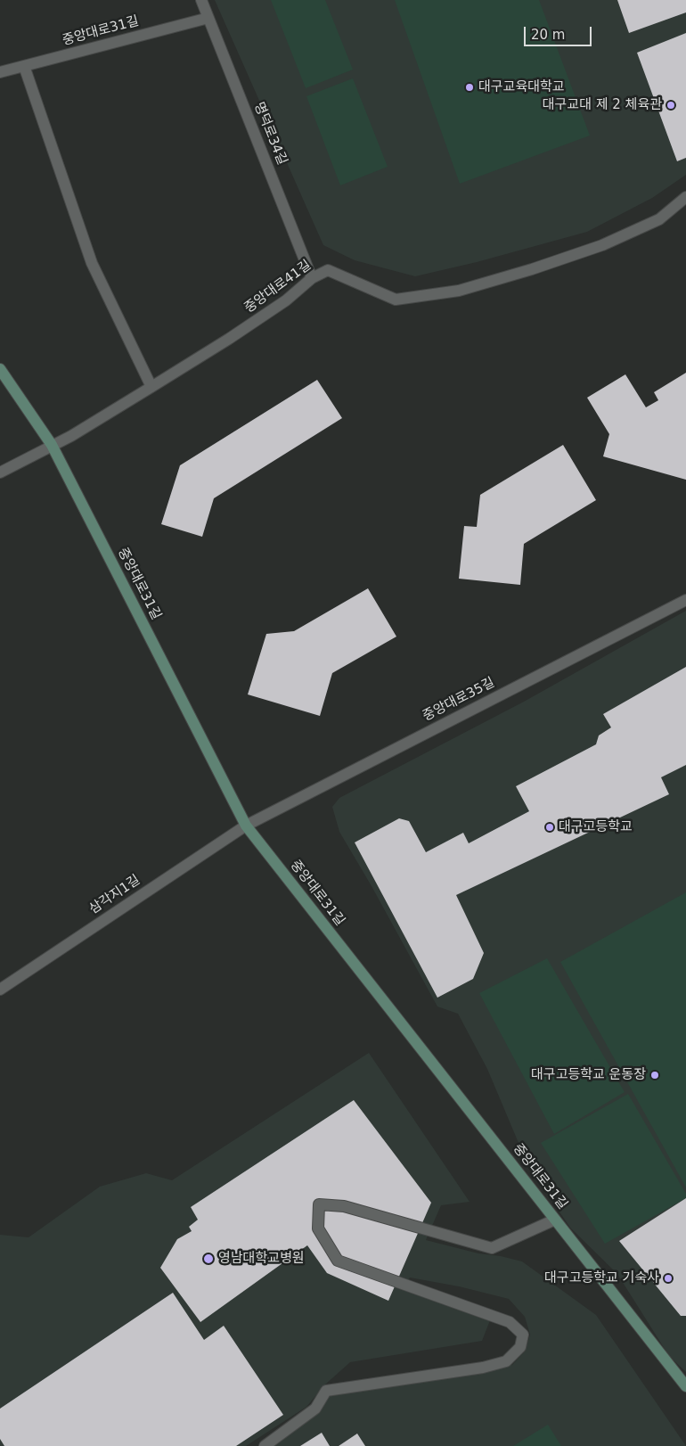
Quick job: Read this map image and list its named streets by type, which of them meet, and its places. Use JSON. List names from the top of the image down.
{
  "streets": {
    "street": [
      "중앙대로31길",
      "명덕로34길",
      "중앙대로41길",
      "중앙대로35길",
      "삼각지1길"
    ]
  },
  "crossings": [
    ["중앙대로31길", "명덕로34길"],
    ["중앙대로31길", "중앙대로41길"],
    ["중앙대로31길", "중앙대로35길"],
    ["중앙대로31길", "삼각지1길"],
    ["명덕로34길", "중앙대로41길"],
    ["중앙대로35길", "삼각지1길"]
  ],
  "places": [
    "대구교육대학교",
    "대구교대 제 2 체육관",
    "대구고등학교",
    "대구고등학교 운동장",
    "영남대학교병원",
    "대구고등학교 기숙사"
  ],
  "scale_bar": "20 m"
}
